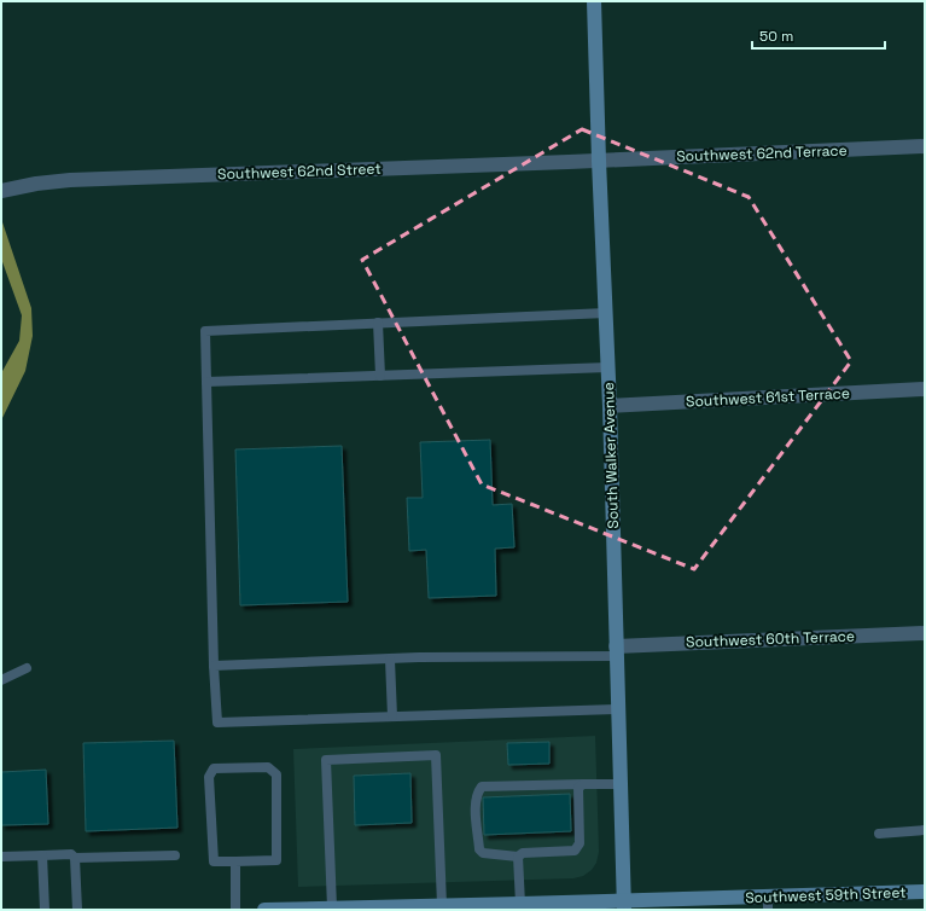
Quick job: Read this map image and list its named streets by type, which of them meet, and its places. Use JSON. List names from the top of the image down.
{
  "streets": {
    "main road": ["South Walker Avenue", "Southwest 59th Street"],
    "street": [
      "Southwest 62nd Terrace",
      "Southwest 62nd Street",
      "Southwest 61st Terrace",
      "Southwest 60th Terrace"
    ]
  },
  "crossings": [
    ["Southwest 62nd Terrace", "Southwest 62nd Street"],
    ["Southwest 62nd Terrace", "South Walker Avenue"],
    ["Southwest 62nd Street", "South Walker Avenue"],
    ["Southwest 61st Terrace", "South Walker Avenue"],
    ["South Walker Avenue", "Southwest 60th Terrace"],
    ["South Walker Avenue", "Southwest 59th Street"]
  ],
  "scale_bar": "50 m"
}
